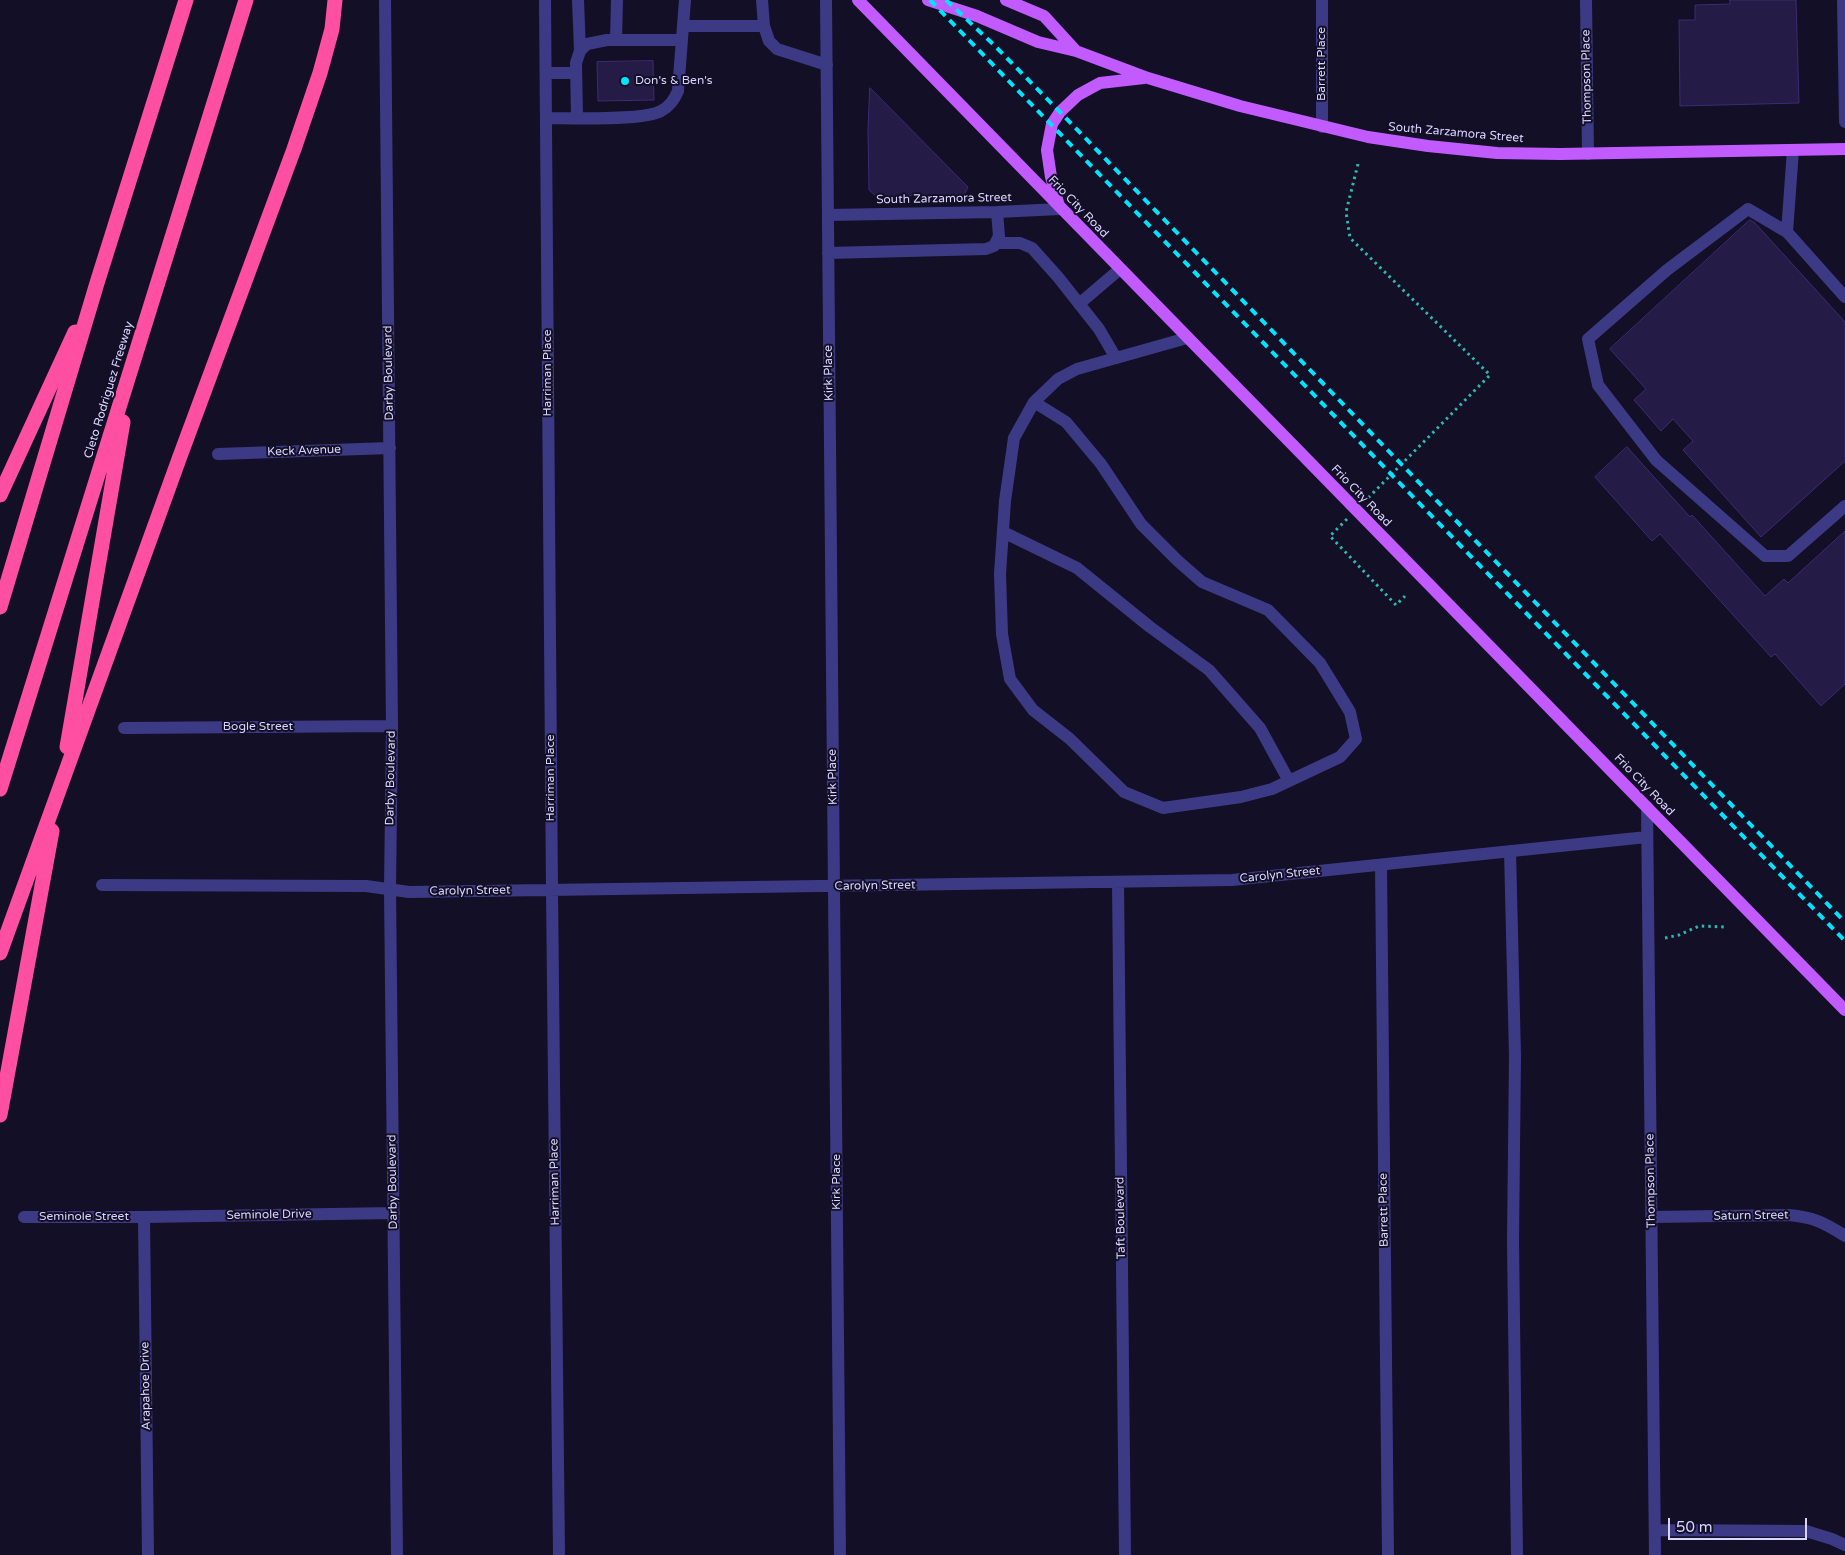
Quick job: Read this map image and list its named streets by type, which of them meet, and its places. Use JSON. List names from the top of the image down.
{
  "streets": {
    "highway": ["Cleto Rodriguez Freeway"],
    "main road": ["South Zarzamora Street", "Frio City Road"],
    "street": [
      "Barrett Place",
      "Thompson Place",
      "Darby Boulevard",
      "Harriman Place",
      "Kirk Place",
      "Keck Avenue",
      "Bogle Street",
      "Carolyn Street",
      "Seminole Drive",
      "Saturn Street",
      "Seminole Street",
      "Taft Boulevard",
      "Arapahoe Drive"
    ]
  },
  "crossings": [
    ["Barrett Place", "South Zarzamora Street"],
    ["Barrett Place", "Carolyn Street"],
    ["Thompson Place", "South Zarzamora Street"],
    ["Thompson Place", "Frio City Road"],
    ["Thompson Place", "Carolyn Street"],
    ["Thompson Place", "Saturn Street"],
    ["South Zarzamora Street", "Frio City Road"],
    ["South Zarzamora Street", "Kirk Place"],
    ["Darby Boulevard", "Keck Avenue"],
    ["Darby Boulevard", "Bogle Street"],
    ["Darby Boulevard", "Carolyn Street"],
    ["Darby Boulevard", "Seminole Drive"],
    ["Harriman Place", "Carolyn Street"],
    ["Kirk Place", "Carolyn Street"],
    ["Carolyn Street", "Taft Boulevard"],
    ["Seminole Drive", "Seminole Street"],
    ["Seminole Drive", "Arapahoe Drive"],
    ["Seminole Street", "Arapahoe Drive"]
  ],
  "places": ["Don's & Ben's"],
  "scale_bar": "50 m"
}
